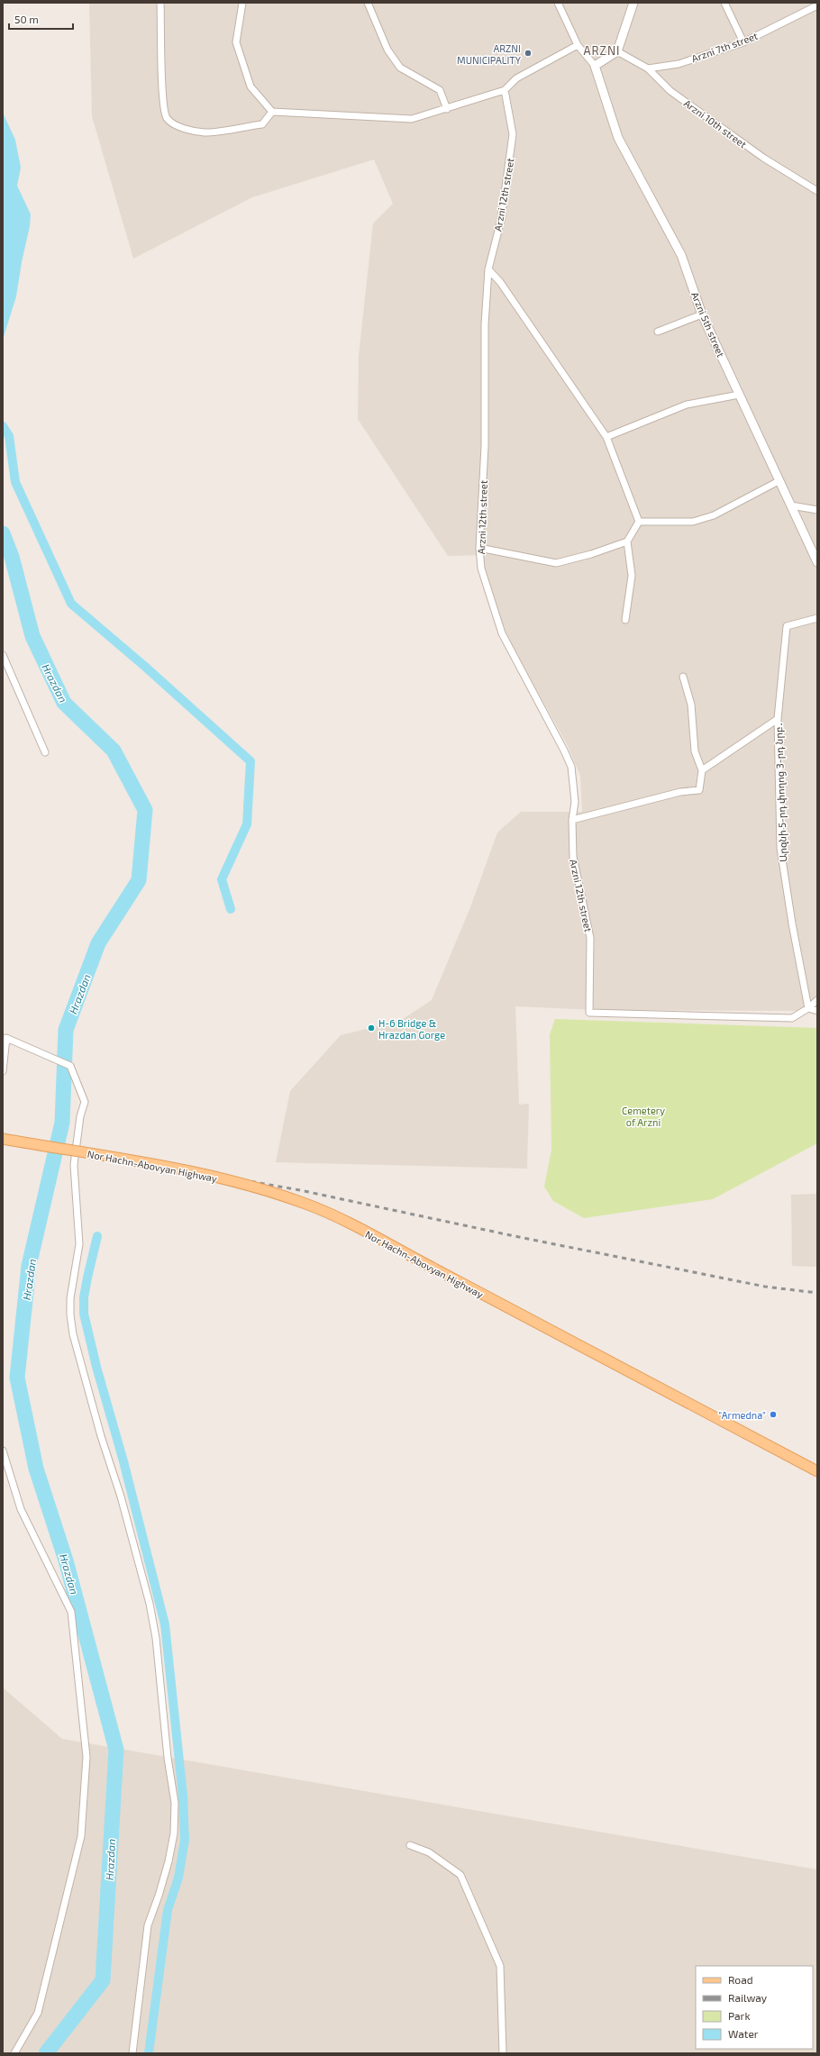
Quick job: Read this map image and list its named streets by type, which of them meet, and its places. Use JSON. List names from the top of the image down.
{
  "streets": {
    "main road": ["Nor Hachn-Abovyan Highway"],
    "street": [
      "Arzni 7th street",
      "Arzni 10th street",
      "Arzni 12th street",
      "Arzni 5th street",
      "Արզնի 5-րդ փողոց 3-րդ նրբ․"
    ]
  },
  "crossings": [
    ["Arzni 7th street", "Arzni 10th street"],
    ["Arzni 12th street", "Արզնի 5-րդ փողոց 3-րդ նրբ․"]
  ],
  "districts": ["ARZNI"],
  "water": ["Hrazdan"],
  "parks": ["Cemetery of Arzni"],
  "places": ["ARZNI MUNICIPALITY", "H-6 Bridge & Hrazdan Gorge", "\"Armedna\""],
  "legend": [
    "Road",
    "Railway",
    "Park",
    "Water"
  ],
  "scale_bar": "50 m"
}
